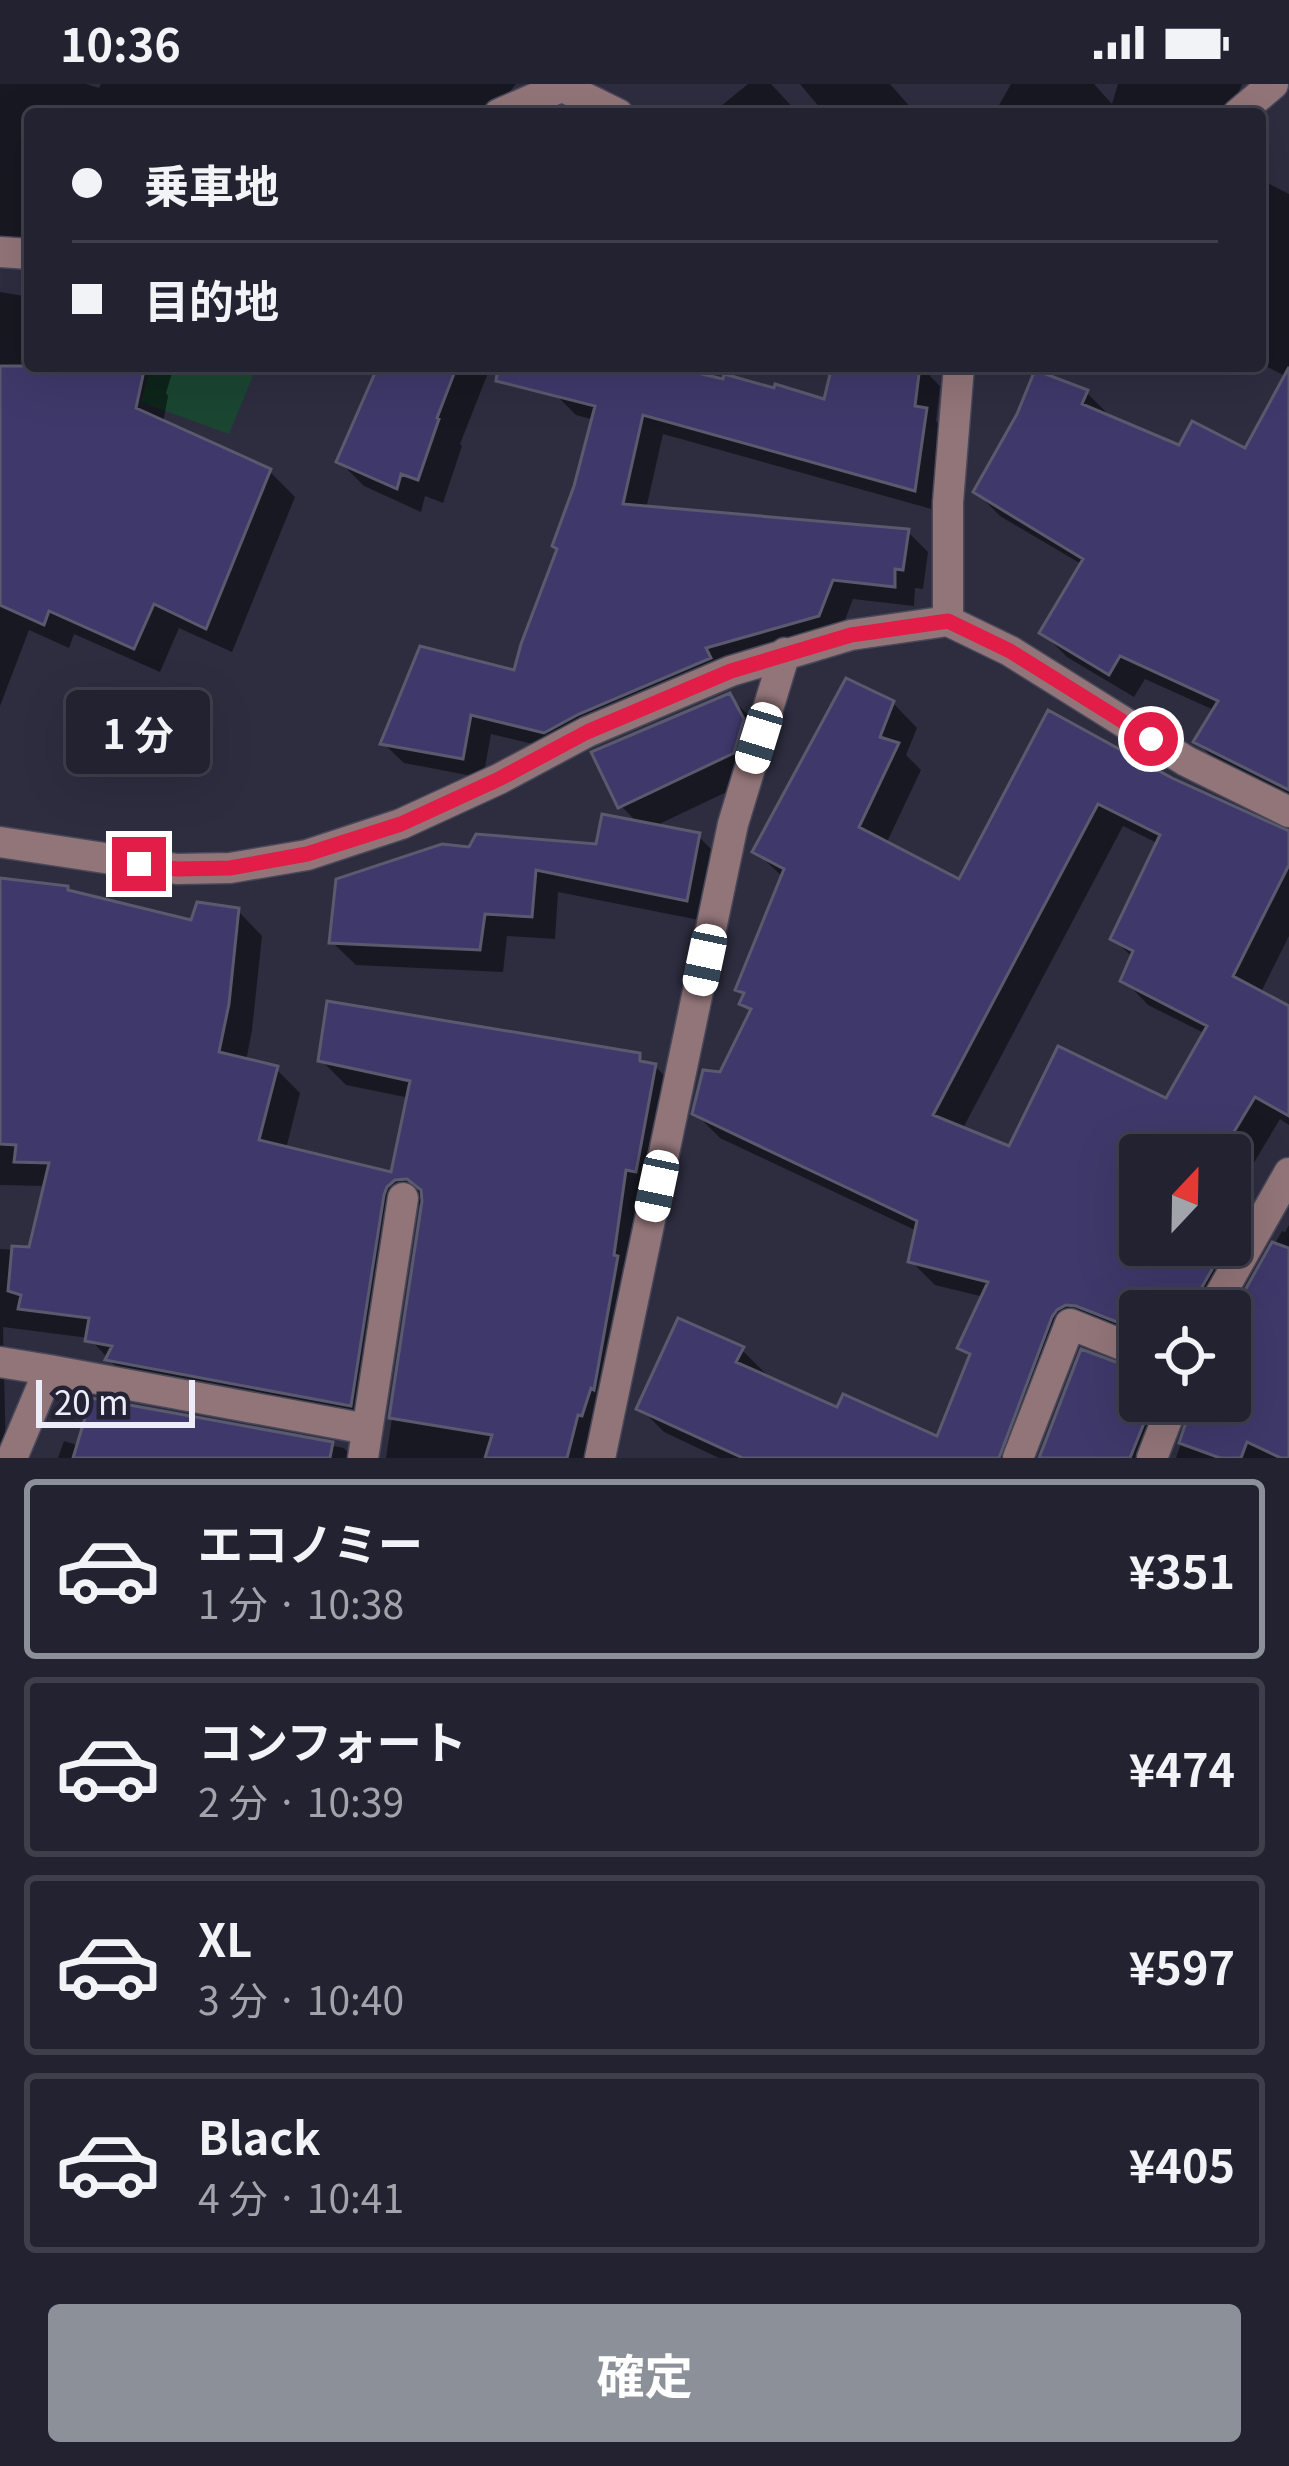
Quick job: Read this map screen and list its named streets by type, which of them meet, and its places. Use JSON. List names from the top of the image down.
{
  "scale_bar": "20 m",
  "north": "top",
  "page": {
    "status": "10:36",
    "banner": ["乗車地", "目的地"],
    "bubble": "1 分",
    "scale": "20 m",
    "list": [
      {
        "name": "エコノミー",
        "note": "1 分 · 10:38",
        "value": "¥351"
      },
      {
        "name": "コンフォート",
        "note": "2 分 · 10:39",
        "value": "¥474"
      },
      {
        "name": "XL",
        "note": "3 分 · 10:40",
        "value": "¥597"
      },
      {
        "name": "Black",
        "note": "4 分 · 10:41",
        "value": "¥405"
      }
    ],
    "buttons": "確定"
  }
}
